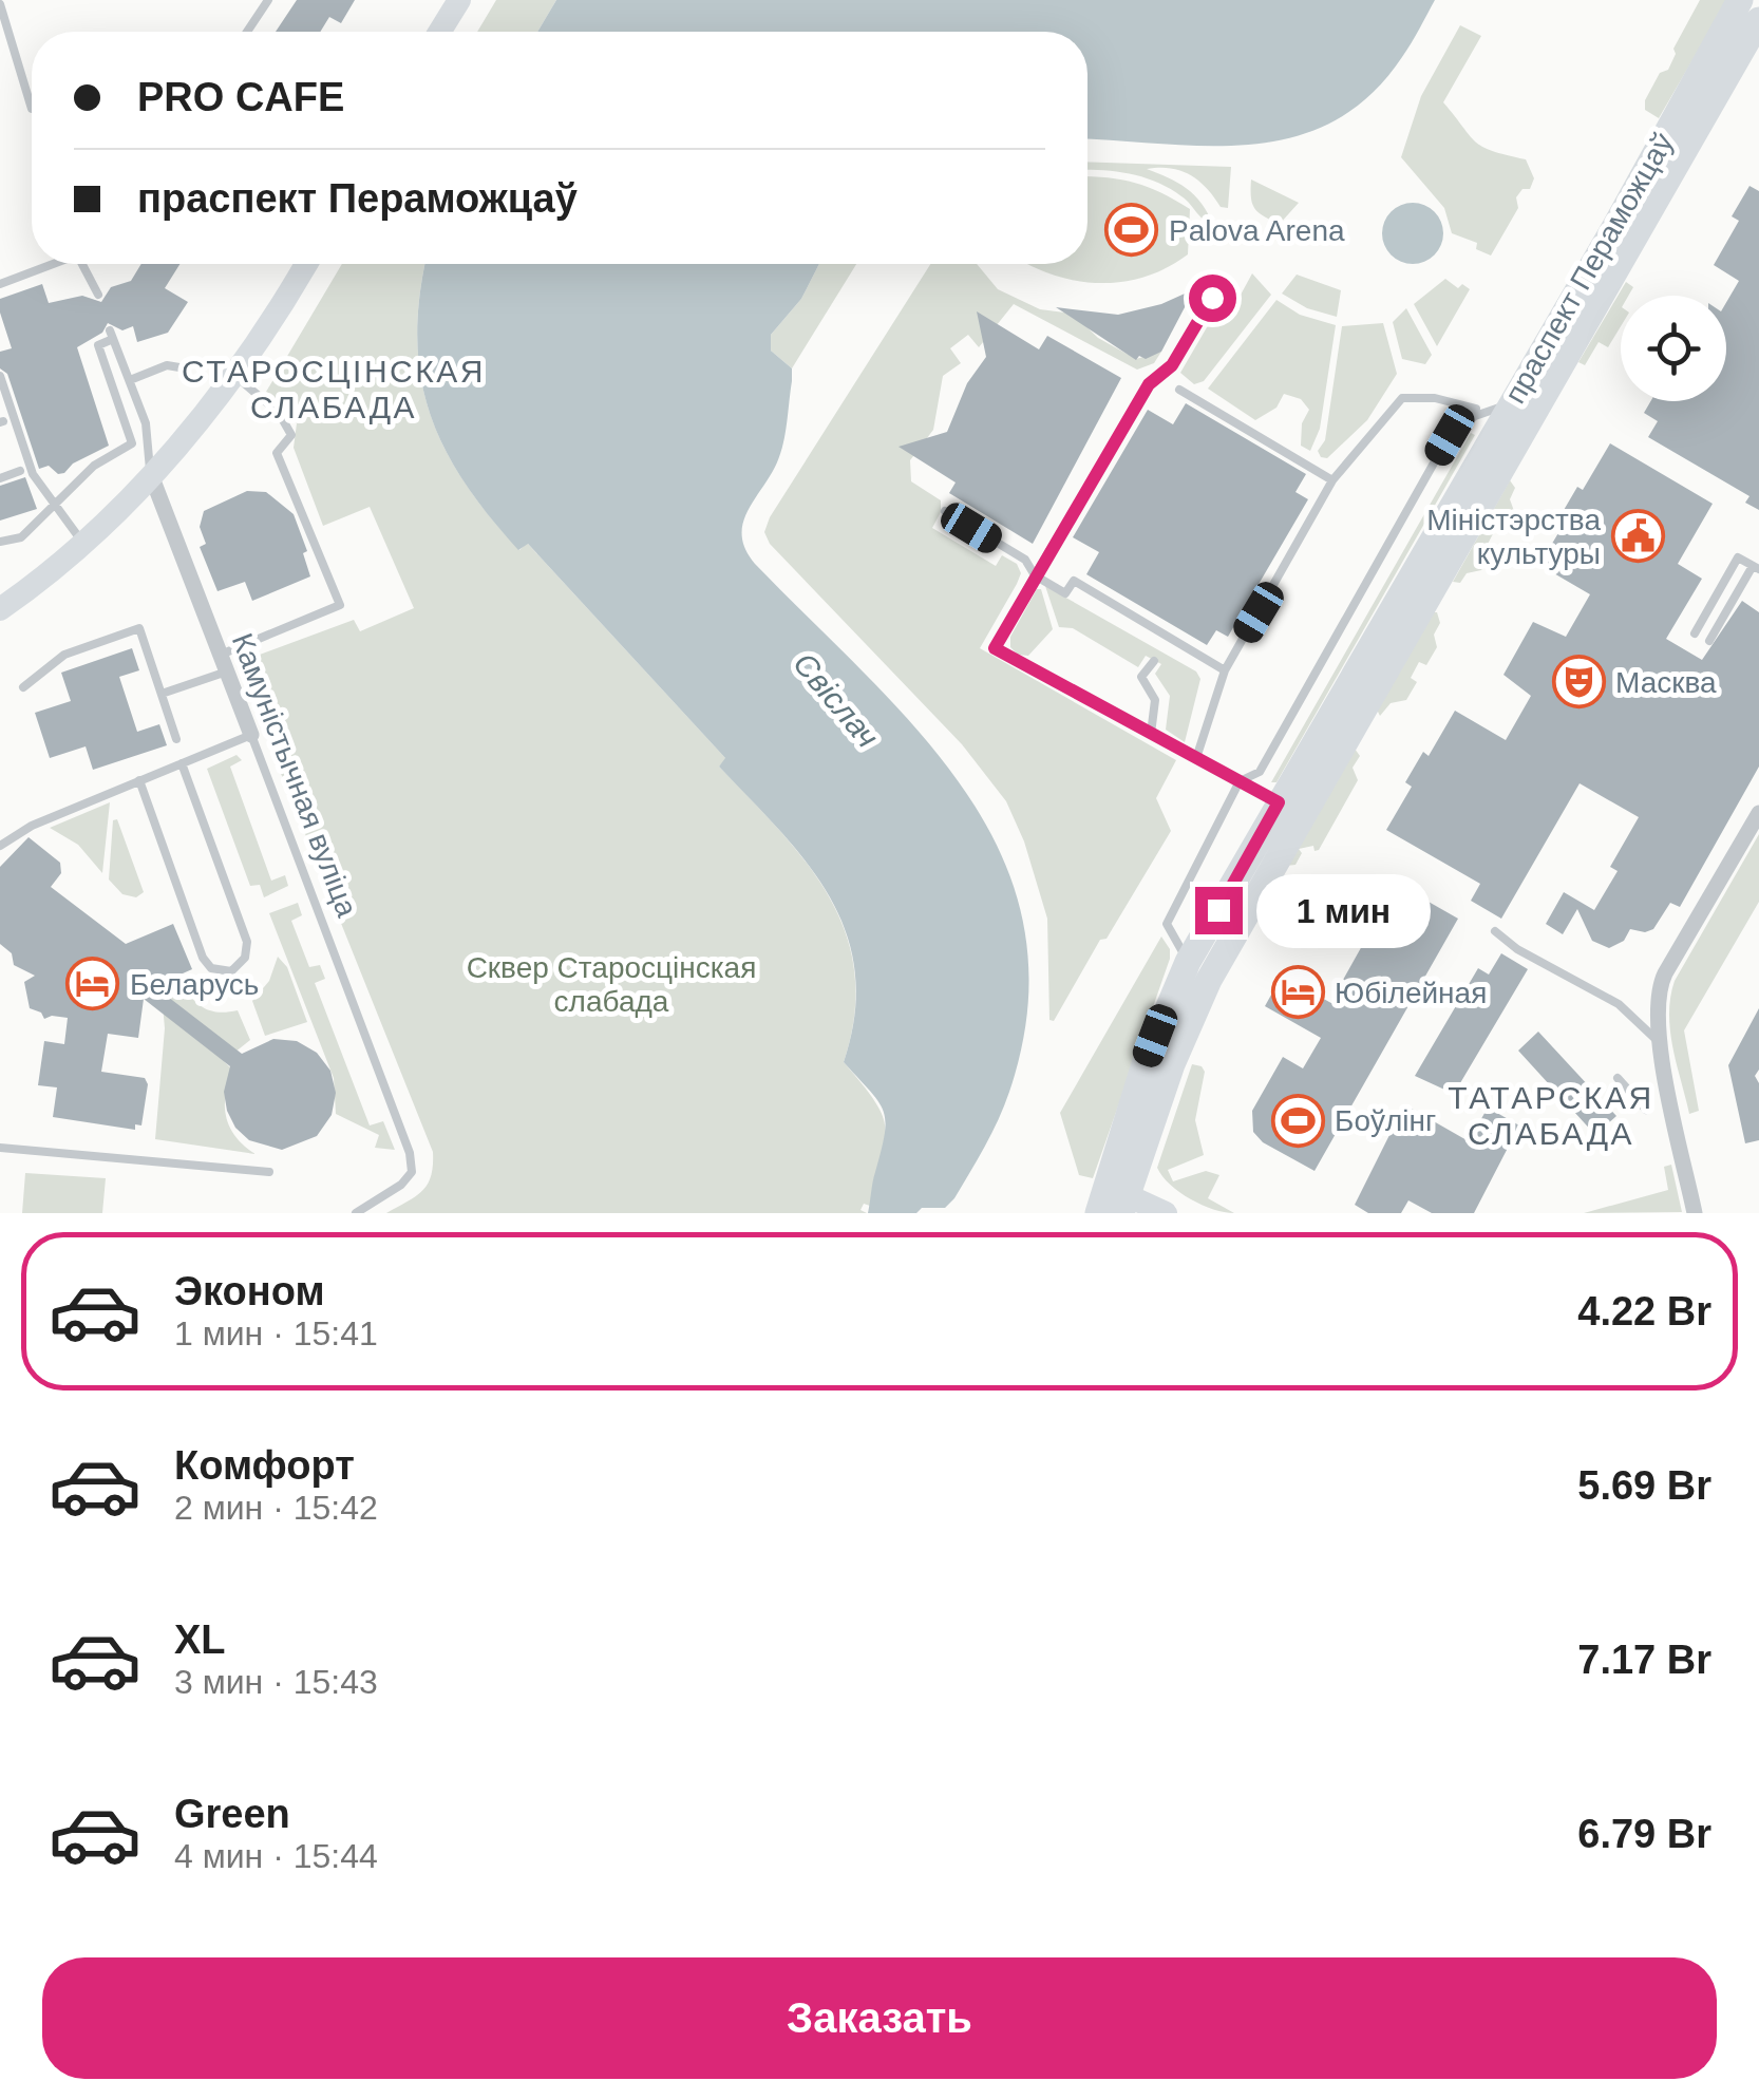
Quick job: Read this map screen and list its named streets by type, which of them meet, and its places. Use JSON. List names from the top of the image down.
{
  "streets": {
    "main road": ["праспект Пераможцаў"],
    "street": ["Камуністычная вуліца"]
  },
  "districts": ["СТАРОСЦІНСКАЯ СЛАБАДА", "ТАТАРСКАЯ СЛАБАДА"],
  "water": ["Свіслач"],
  "parks": ["Сквер Старосцінская слабада"],
  "places": {
    "sports": ["Palova Arena", "Боўлінг"],
    "public building": ["Міністэрства культуры"],
    "theatre": ["Масква"],
    "hotel": ["Беларусь", "Юбілейная"]
  },
  "page": {
    "banner": ["PRO CAFE", "праспект Пераможцаў"],
    "bubble": "1 мин",
    "list": [
      {
        "name": "Эконом",
        "note": "1 мин · 15:41",
        "value": "4.22 Br"
      },
      {
        "name": "Комфорт",
        "note": "2 мин · 15:42",
        "value": "5.69 Br"
      },
      {
        "name": "XL",
        "note": "3 мин · 15:43",
        "value": "7.17 Br"
      },
      {
        "name": "Green",
        "note": "4 мин · 15:44",
        "value": "6.79 Br"
      }
    ],
    "buttons": "Заказать"
  }
}
